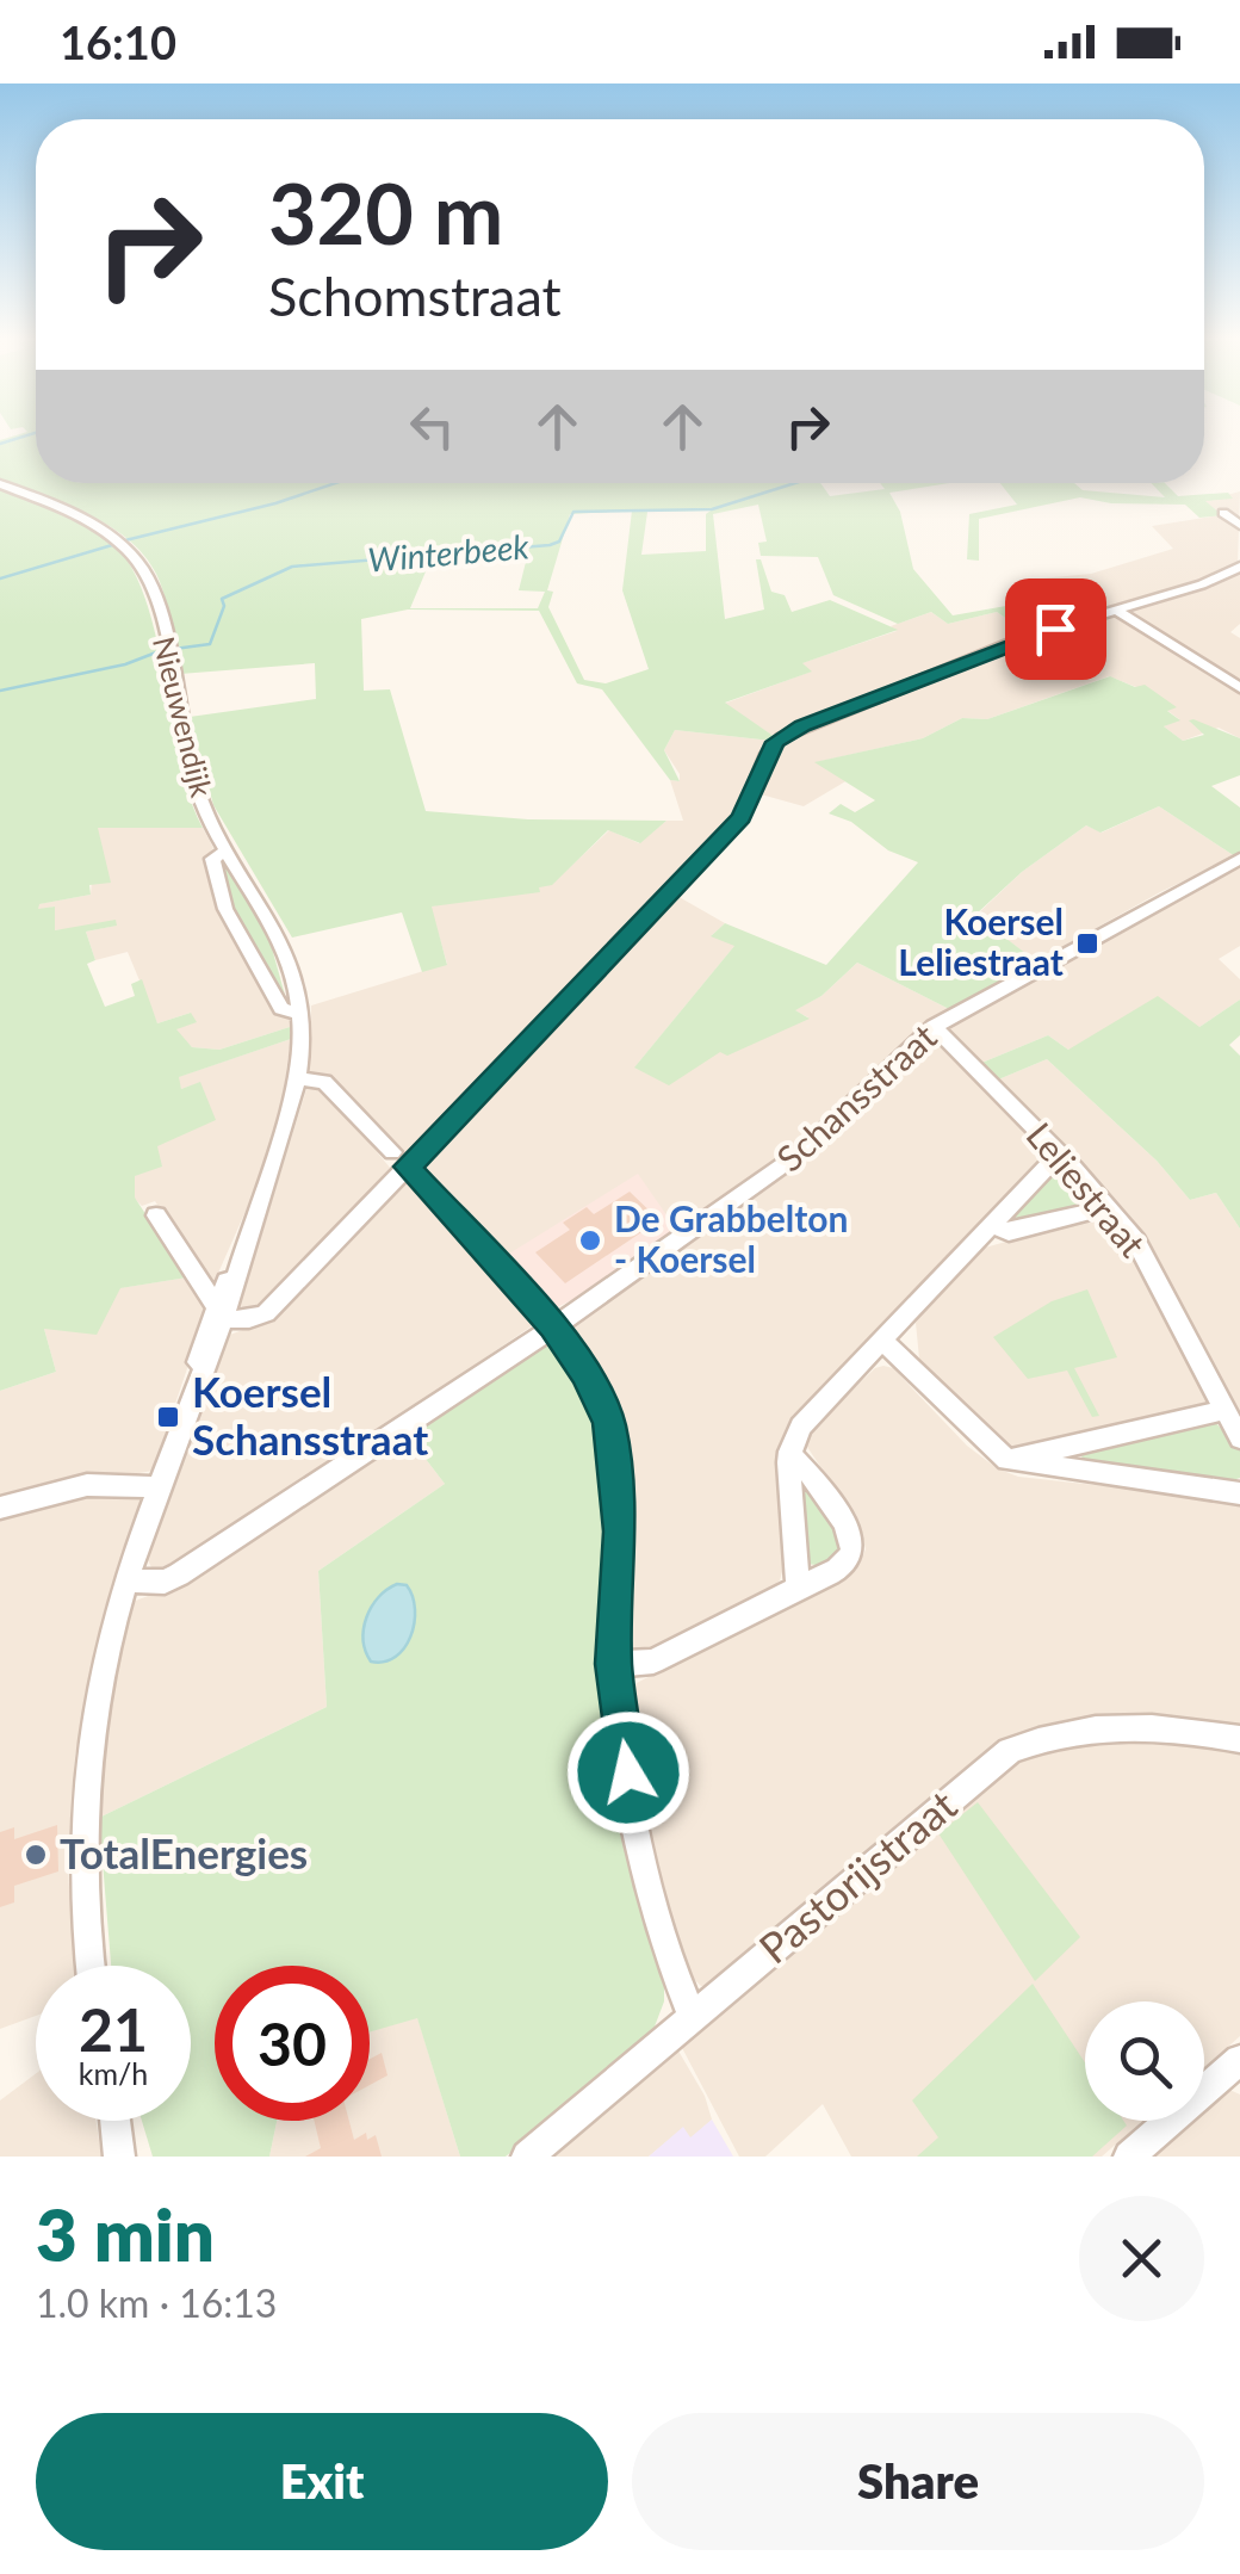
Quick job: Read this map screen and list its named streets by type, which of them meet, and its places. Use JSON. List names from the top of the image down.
{
  "streets": {
    "street": [
      "Nieuwendijk",
      "Schansstraat",
      "Leliestraat",
      "Pastorijstraat"
    ]
  },
  "crossings": [
    ["Nieuwendijk", "Schansstraat"],
    ["Schansstraat", "Leliestraat"]
  ],
  "water": ["Winterbeek"],
  "places": {
    "transit": ["Koersel Leliestraat", "Koersel Schansstraat"],
    "other": ["De Grabbelton - Koersel", "TotalEnergies"]
  },
  "page": {
    "status": "16:10",
    "turn": ["320 m", "Schomstraat"],
    "speed": "21 km/h",
    "limit": "30",
    "heading": ["3 min", "1.0 km · 16:13"],
    "buttons": ["Exit", "Share"]
  }
}
